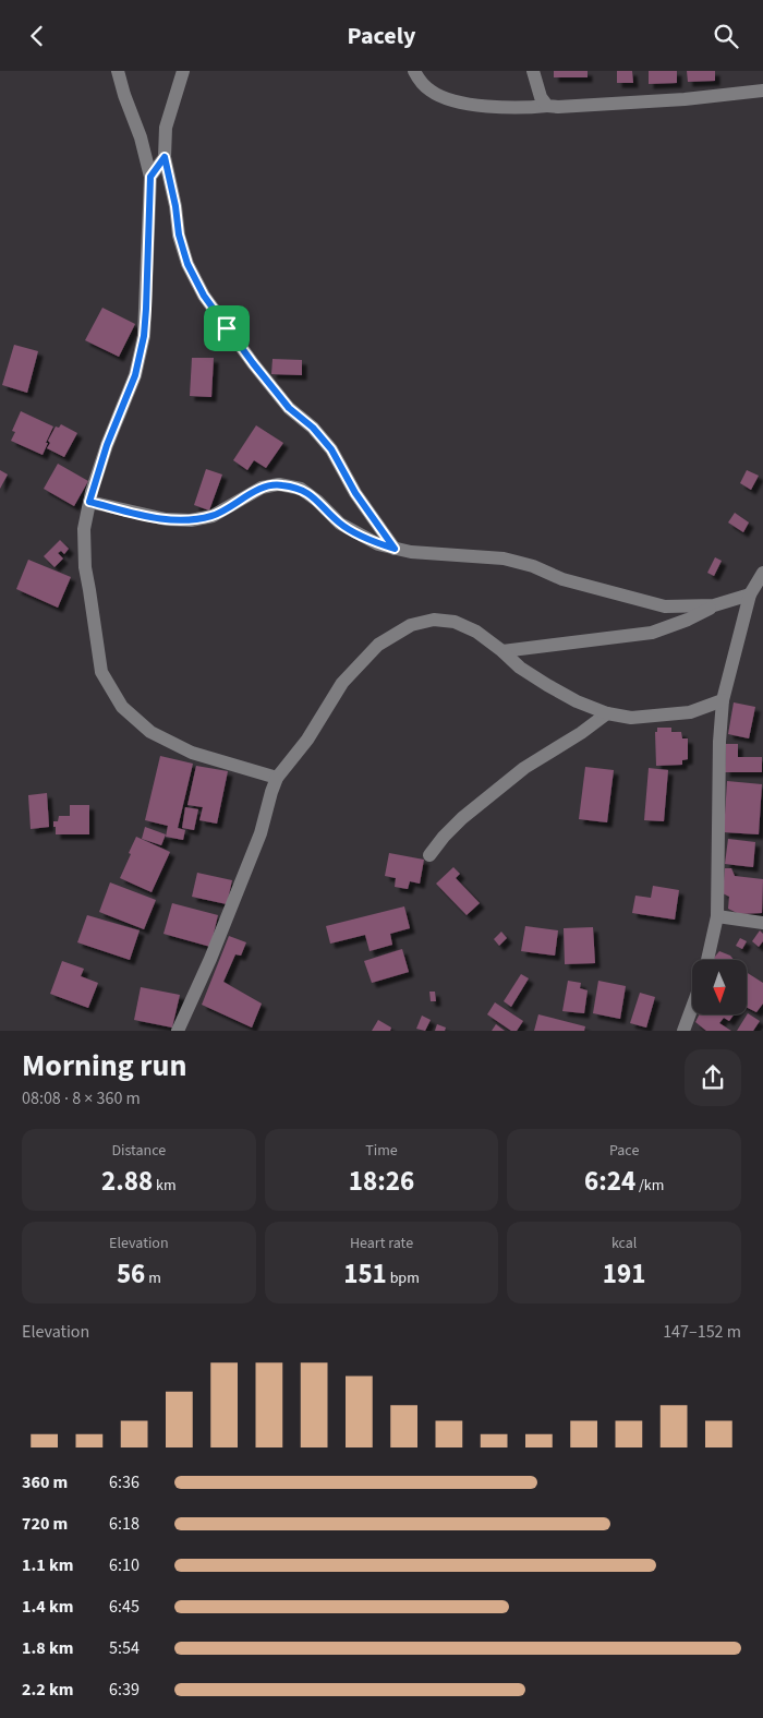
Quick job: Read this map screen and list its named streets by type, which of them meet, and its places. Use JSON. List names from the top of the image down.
{
  "north": "bottom",
  "page": {
    "header": "Pacely",
    "heading": ["Morning run", "08:08 · 8 × 360 m"],
    "stats": [
      ["Distance", "2.88 km"],
      ["Time", "18:26"],
      ["Pace", "6:24 /km"],
      ["Elevation", "56 m"],
      ["Heart rate", "151 bpm"],
      ["kcal", "191"]
    ],
    "chart": ["Elevation", "147–152 m"],
    "list": [
      {
        "name": "360 m",
        "note": "6:36"
      },
      {
        "name": "720 m",
        "note": "6:18"
      },
      {
        "name": "1.1 km",
        "note": "6:10"
      },
      {
        "name": "1.4 km",
        "note": "6:45"
      },
      {
        "name": "1.8 km",
        "note": "5:54"
      },
      {
        "name": "2.2 km",
        "note": "6:39"
      }
    ]
  }
}
